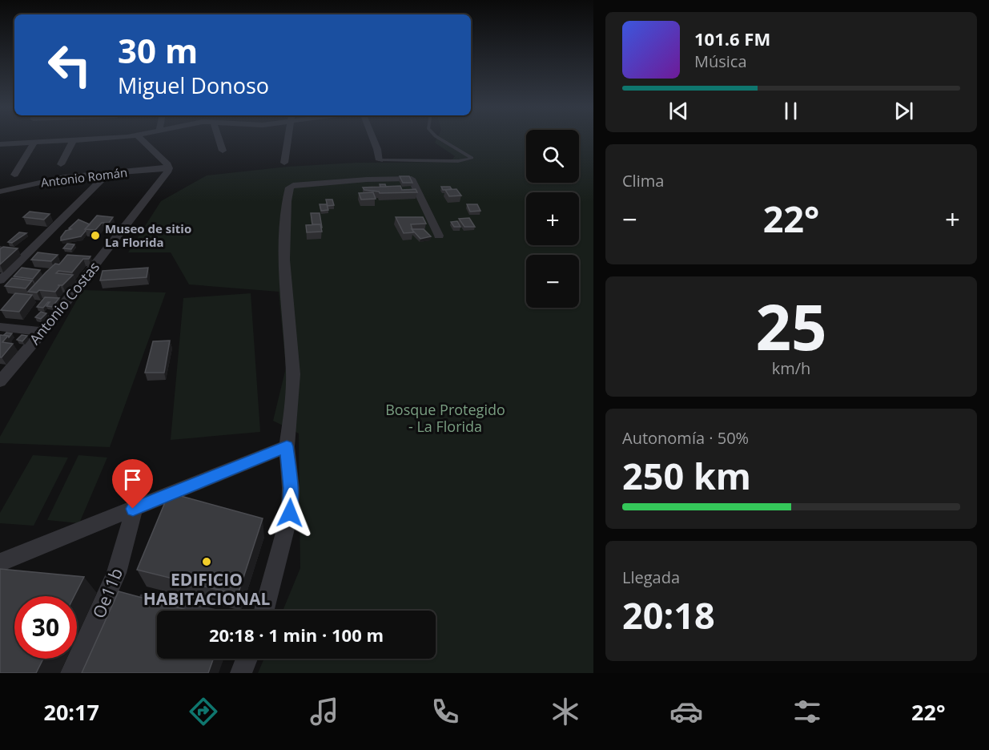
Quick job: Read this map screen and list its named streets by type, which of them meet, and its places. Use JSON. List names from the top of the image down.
{
  "streets": {
    "street": ["Antonio Román", "Antonio Costas", "Oe11b"]
  },
  "crossings": [
    ["Antonio Román", "Antonio Costas"]
  ],
  "parks": ["Bosque Protegido - La Florida"],
  "places": ["Museo de sitio La Florida", "EDIFICIO HABITACIONAL"],
  "page": {
    "turn": ["30 m", "Miguel Donoso"],
    "song": ["101.6 FM", "Música"],
    "map_buttons": ["+", "−"],
    "tile": [
      "Clima",
      ["25", "km/h"],
      ["Autonomía · 50%", "250 km"],
      ["Llegada", "20:18"]
    ],
    "heat": ["−", "22°", "+"],
    "limit": "30",
    "trip": "20:18 · 1 min · 100 m",
    "tabs": ["20:17", "22°"]
  }
}
